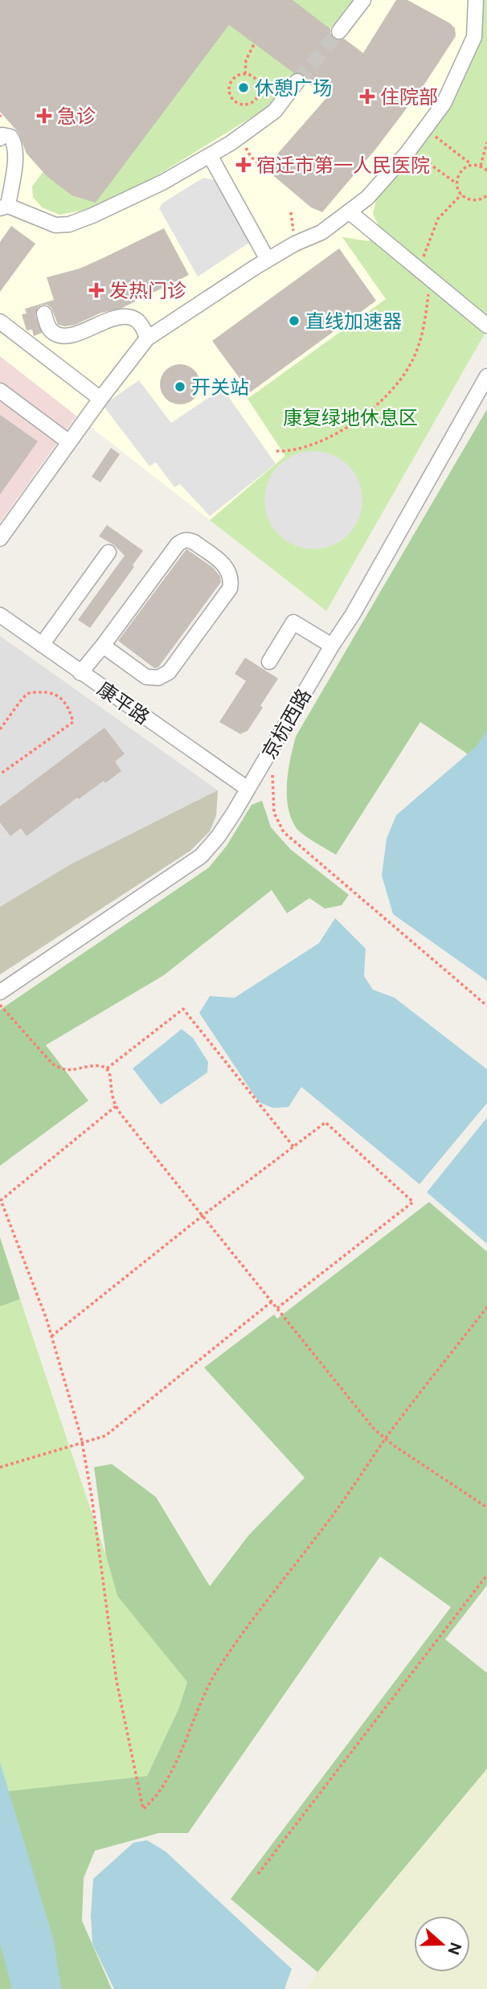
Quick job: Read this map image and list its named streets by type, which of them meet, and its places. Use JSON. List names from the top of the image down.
{
  "streets": {
    "street": ["康平路", "京杭西路"]
  },
  "crossings": [
    ["康平路", "京杭西路"]
  ],
  "parks": ["康复绿地休息区"],
  "places": {
    "other": ["休憩广场", "直线加速器", "开关站"],
    "health": [
      "住院部",
      "急诊",
      "宿迁市第一人民医院",
      "发热门诊"
    ]
  },
  "north": "right"
}
